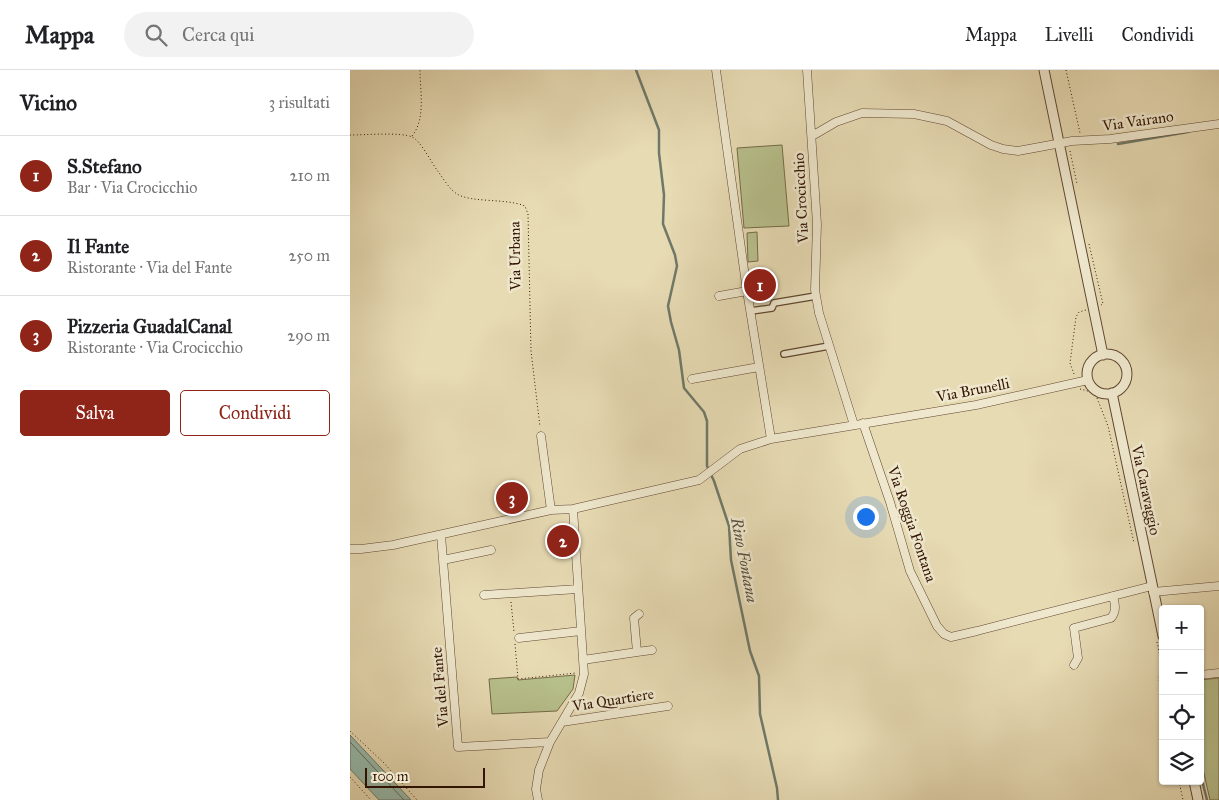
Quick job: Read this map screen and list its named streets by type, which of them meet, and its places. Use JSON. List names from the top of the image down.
{
  "streets": {
    "street": [
      "Via Vairano",
      "Via Crocicchio",
      "Via Brunelli",
      "Via Caravaggio",
      "Via Roggia Fontana",
      "Via del Fante",
      "Via Quartiere"
    ],
    "path": ["Via Urbana"]
  },
  "crossings": [
    ["Via Vairano", "Via Crocicchio"],
    ["Via Brunelli", "Via Caravaggio"],
    ["Via Brunelli", "Via Roggia Fontana"],
    ["Via Caravaggio", "Via Roggia Fontana"]
  ],
  "water": ["Rino Fontana"],
  "scale_bar": "100 m",
  "page": {
    "header": "Mappa",
    "search": "Cerca qui",
    "nav": ["Mappa", "Livelli", "Condividi"],
    "heading": ["Vicino", "3 risultati"],
    "list": [
      {
        "mark": "1",
        "name": "S.Stefano",
        "note": "Bar · Via Crocicchio",
        "value": "210 m"
      },
      {
        "mark": "2",
        "name": "Il Fante",
        "note": "Ristorante · Via del Fante",
        "value": "250 m"
      },
      {
        "mark": "3",
        "name": "Pizzeria GuadalCanal",
        "note": "Ristorante · Via Crocicchio",
        "value": "290 m"
      }
    ],
    "pins": ["1", "3", "2"],
    "buttons": ["Salva", "Condividi"],
    "map_buttons": ["+", "−"],
    "scale": "100 m"
  }
}
